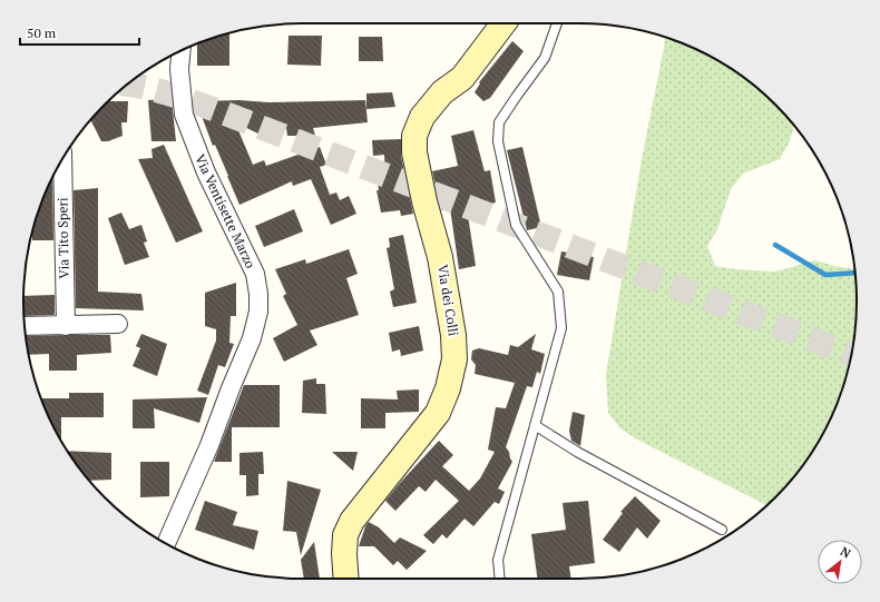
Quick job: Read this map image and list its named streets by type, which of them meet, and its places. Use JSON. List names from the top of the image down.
{
  "streets": {
    "street": ["Via Ventisette Marzo", "Via Tito Speri", "Via dei Colli"]
  },
  "scale_bar": "50 m",
  "north": "top right"
}
